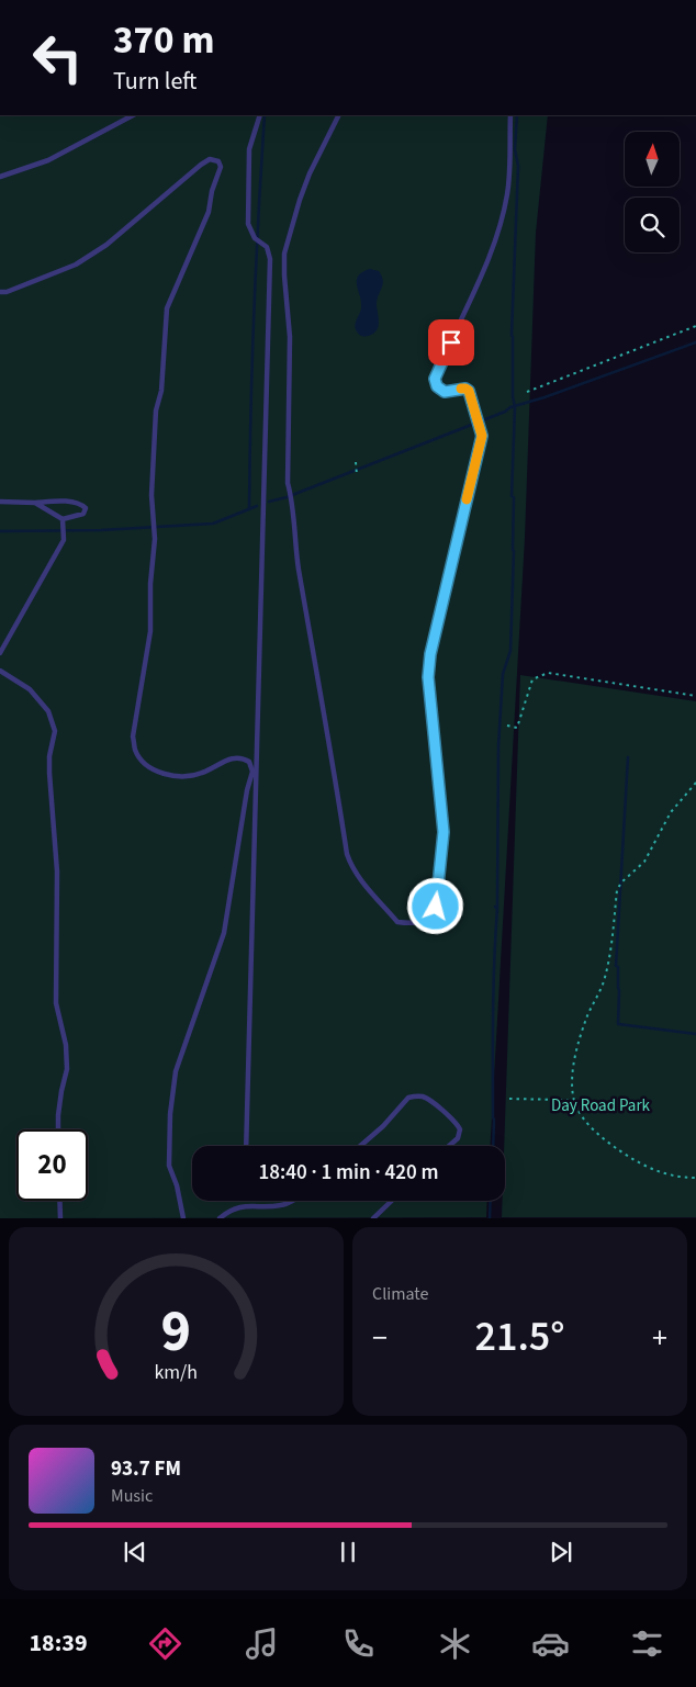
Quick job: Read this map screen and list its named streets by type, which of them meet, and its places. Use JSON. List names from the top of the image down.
{
  "parks": ["Day Road Park"],
  "north": "top",
  "page": {
    "turn": ["370 m", "Turn left"],
    "limit": "20",
    "trip": "18:40 · 1 min · 420 m",
    "tile": "Climate",
    "heat": ["−", "21.5°", "+"],
    "song": ["93.7 FM", "Music"],
    "tabs": "18:39",
    "gauge": ["9", "km/h"]
  }
}
